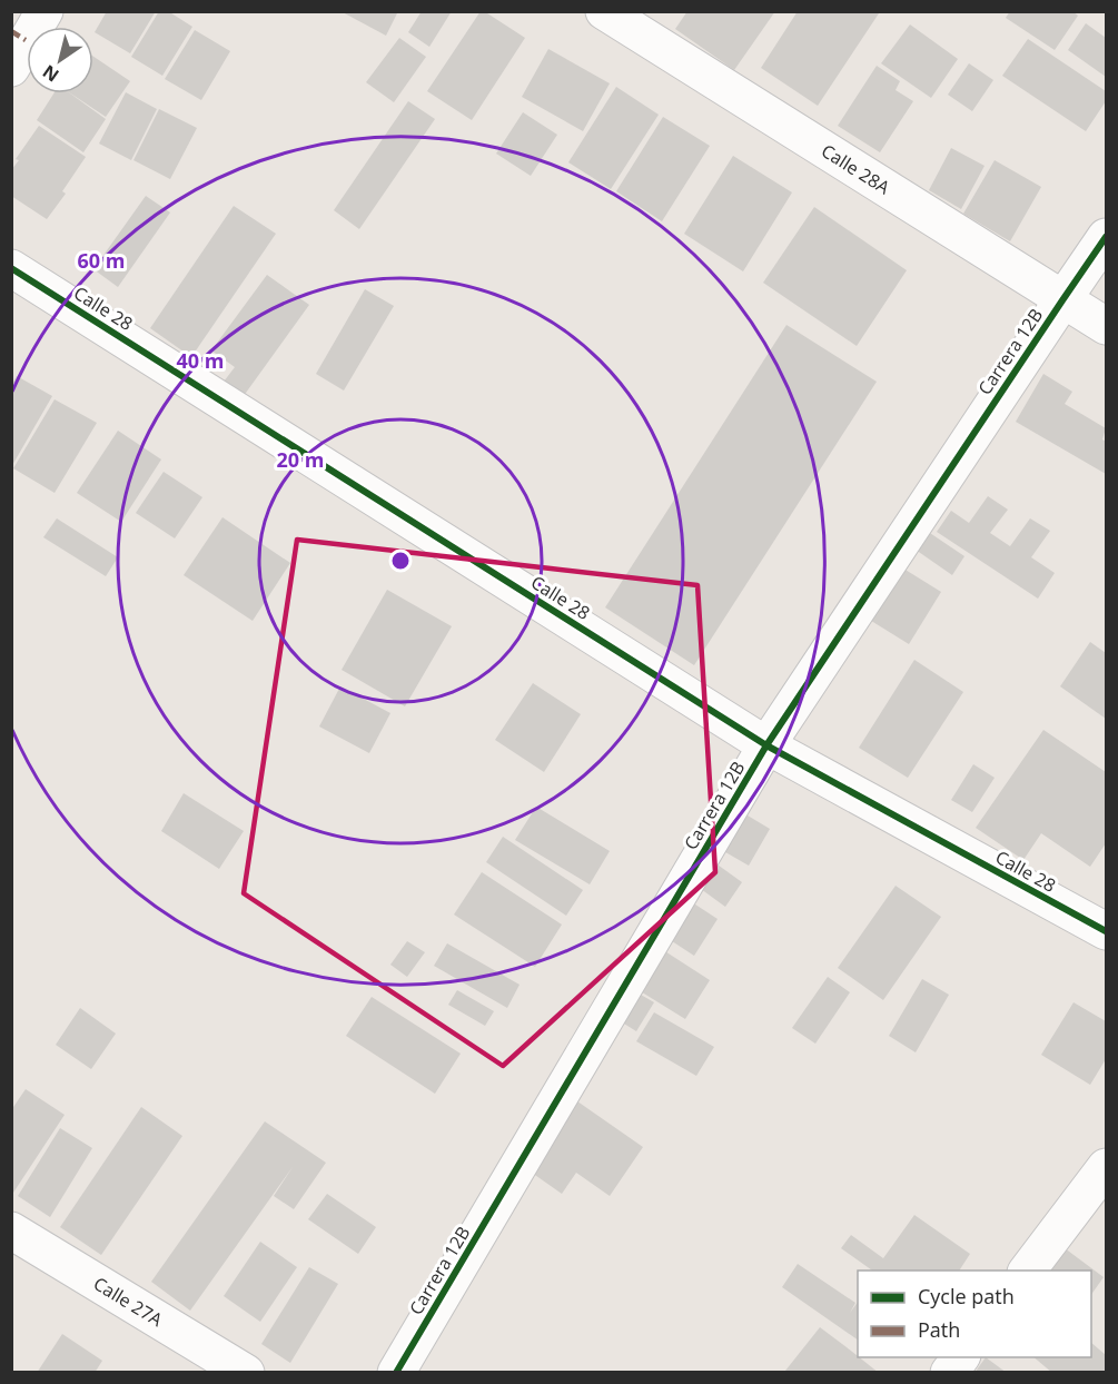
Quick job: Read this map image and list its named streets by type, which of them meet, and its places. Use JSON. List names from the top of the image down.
{
  "streets": {
    "street": [
      "Calle 28A",
      "Calle 28",
      "Carrera 12B",
      "Calle 27A"
    ]
  },
  "crossings": [
    ["Calle 28A", "Carrera 12B"],
    ["Calle 28", "Carrera 12B"]
  ],
  "legend": ["Cycle path", "Path"],
  "north": "bottom left",
  "rings": ["60 m", "40 m", "20 m"]
}
